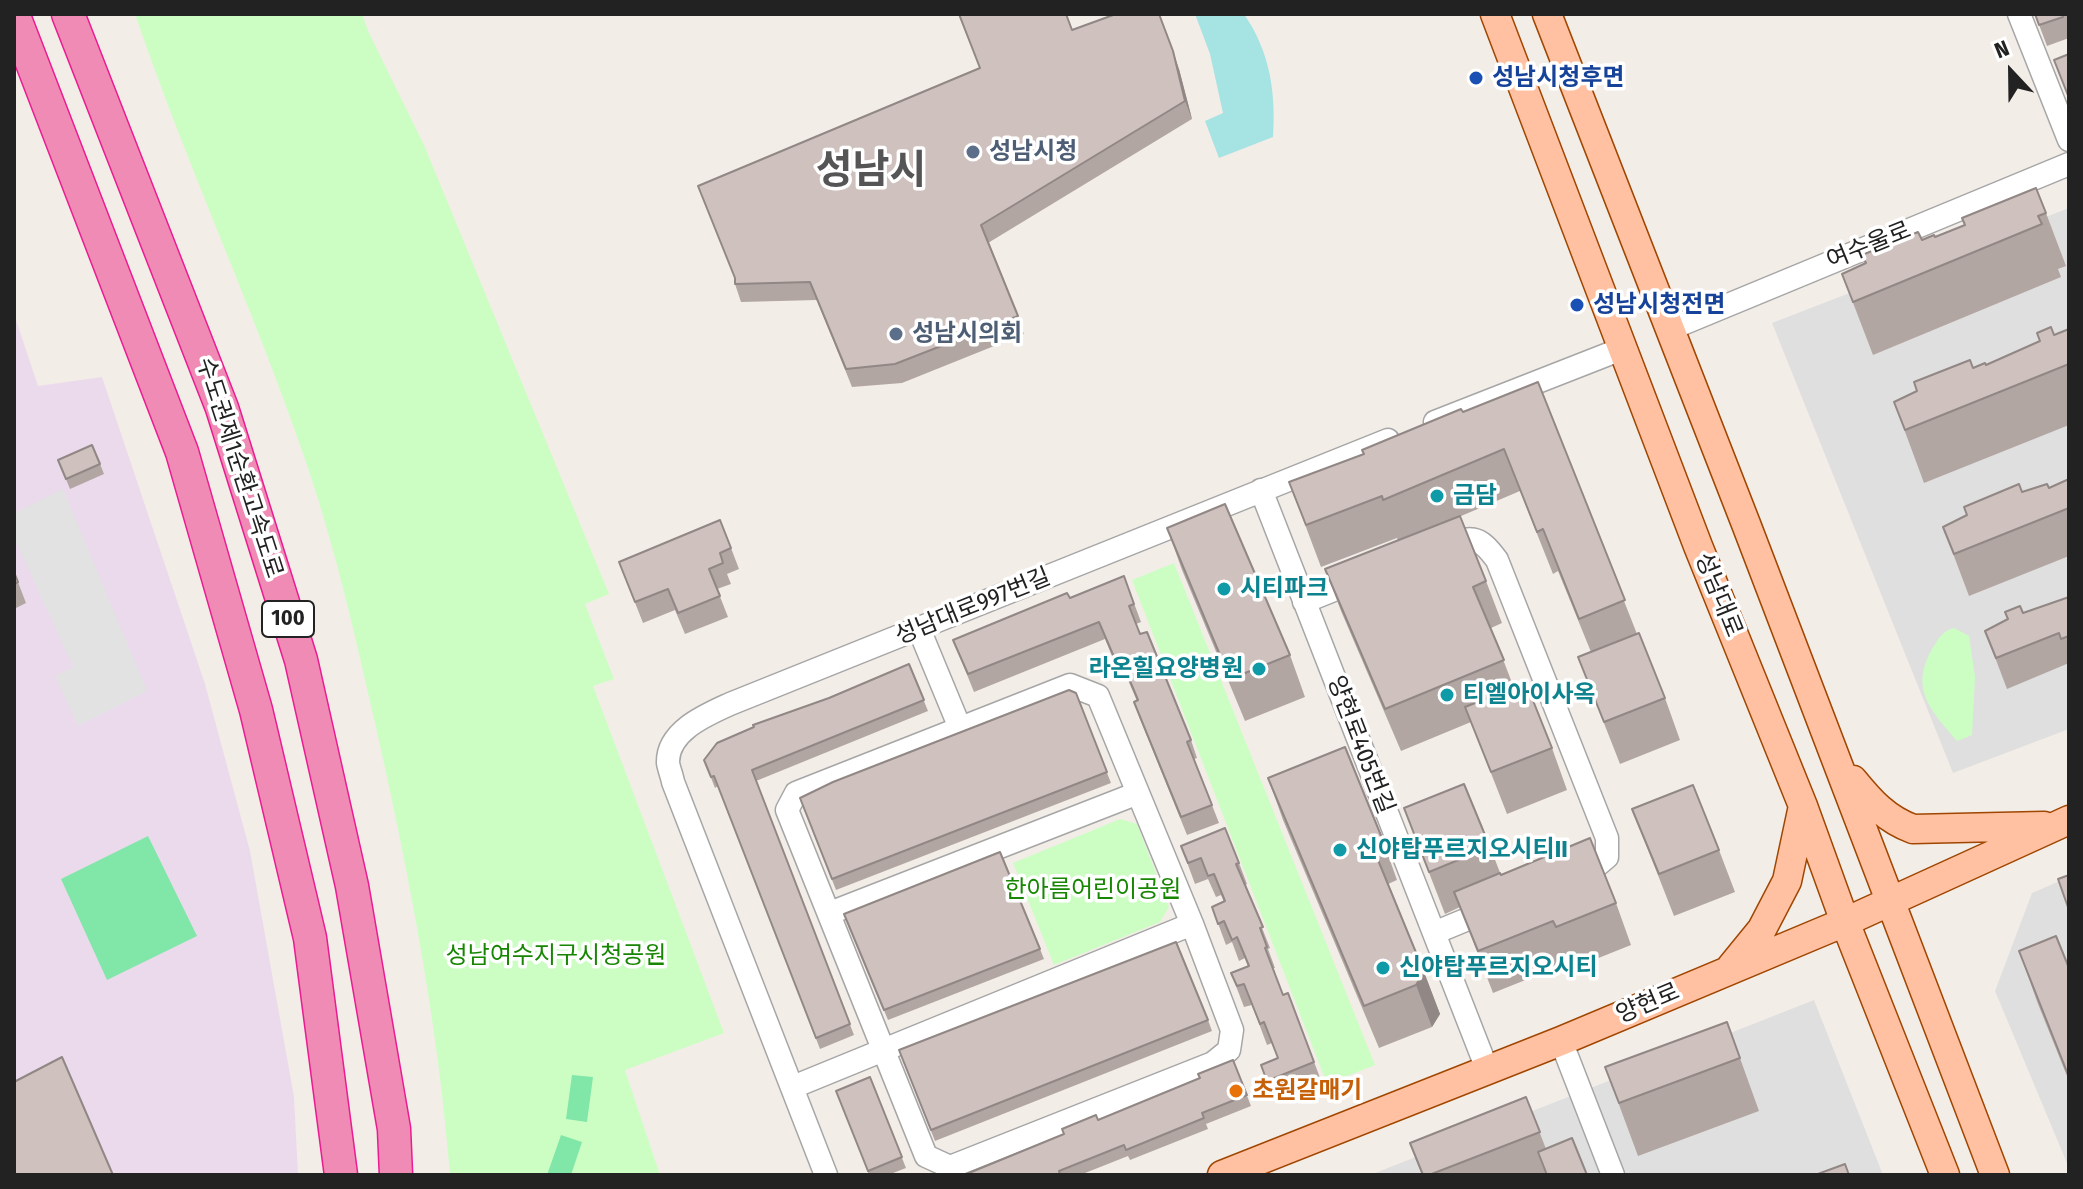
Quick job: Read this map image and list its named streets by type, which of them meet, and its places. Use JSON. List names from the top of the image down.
{
  "streets": {
    "highway": ["수도권제1순환고속도로", "100"],
    "main road": ["성남대로", "양현로"],
    "street": ["여수울로", "성남대로997번길", "양현로405번길"]
  },
  "crossings": [
    ["성남대로", "성남대로997번길"],
    ["성남대로", "양현로"],
    ["성남대로997번길", "양현로405번길"],
    ["양현로405번길", "양현로"]
  ],
  "districts": ["성남시"],
  "parks": ["한아름어린이공원", "성남여수지구시청공원"],
  "places": [
    "성남시청후면",
    "성남시청",
    "성남시청전면",
    "성남시의회",
    "금담",
    "시티파크",
    "라온힐요양병원",
    "티엘아이사옥",
    "신야탑푸르지오시티II",
    "신야탑푸르지오시티",
    "초원갈매기"
  ],
  "north": "top"
}
